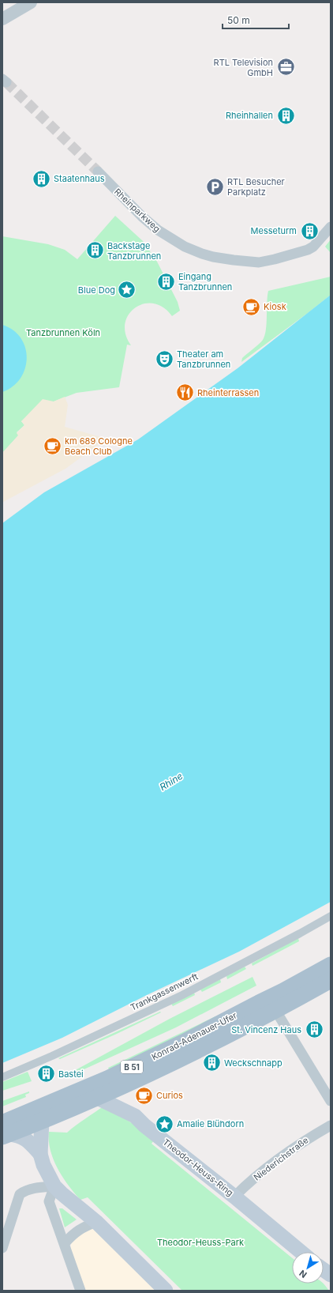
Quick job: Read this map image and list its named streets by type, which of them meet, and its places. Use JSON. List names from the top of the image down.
{
  "streets": {
    "main road": ["Konrad-Adenauer-Ufer", "B 51", "Theodor-Heuss-Ring"],
    "street": ["Rheinparkweg", "Trankgassenwerft", "Niederichstraße"]
  },
  "crossings": [
    ["Konrad-Adenauer-Ufer", "Theodor-Heuss-Ring"],
    ["Niederichstraße", "Theodor-Heuss-Ring"]
  ],
  "water": ["Rhine"],
  "parks": ["Tanzbrunnen Köln", "Theodor-Heuss-Park"],
  "places": {
    "office": ["RTL Television GmbH"],
    "building": [
      "Rheinhallen",
      "Staatenhaus",
      "Messeturm",
      "Backstage Tanzbrunnen",
      "Eingang Tanzbrunnen",
      "St. Vincenz Haus",
      "Weckschnapp",
      "Bastei"
    ],
    "parking": ["RTL Besucher Parkplatz"],
    "place": ["Blue Dog", "Amalie Blühdorn"],
    "cafe": ["Kiosk", "km 689 Cologne Beach Club", "Curios"],
    "theatre": ["Theater am Tanzbrunnen"],
    "restaurant": ["Rheinterrassen"]
  },
  "scale_bar": "50 m",
  "north": "bottom left"
}
